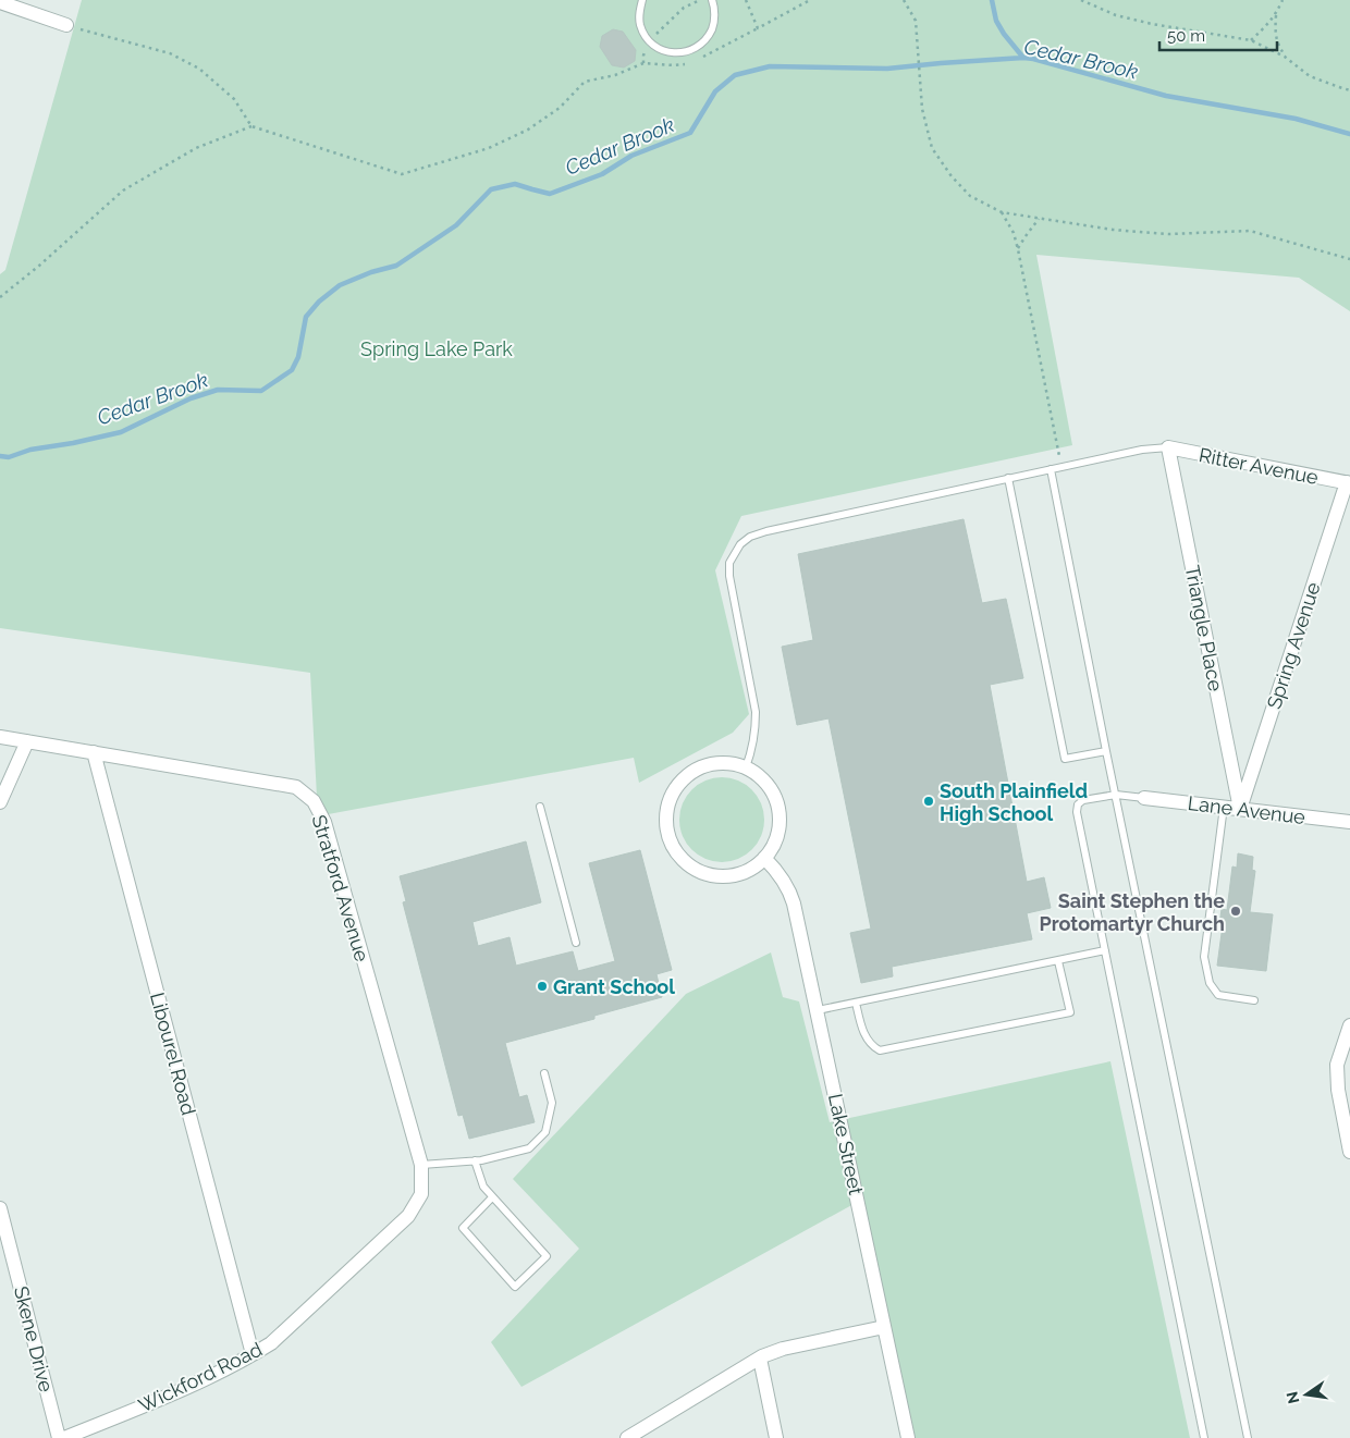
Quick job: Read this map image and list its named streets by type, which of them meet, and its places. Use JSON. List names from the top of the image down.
{
  "streets": {
    "street": [
      "Ritter Avenue",
      "Triangle Place",
      "Spring Avenue",
      "Lane Avenue",
      "Stratford Avenue",
      "Libourel Road",
      "Lake Street",
      "Skene Drive",
      "Wickford Road"
    ]
  },
  "crossings": [
    ["Ritter Avenue", "Triangle Place"],
    ["Ritter Avenue", "Spring Avenue"],
    ["Triangle Place", "Spring Avenue"],
    ["Triangle Place", "Lane Avenue"],
    ["Spring Avenue", "Lane Avenue"],
    ["Stratford Avenue", "Libourel Road"],
    ["Stratford Avenue", "Wickford Road"],
    ["Libourel Road", "Wickford Road"]
  ],
  "water": ["Cedar Brook"],
  "parks": ["Spring Lake Park"],
  "places": ["South Plainfield High School", "Saint Stephen the Protomartyr Church", "Grant School"],
  "scale_bar": "50 m",
  "north": "left"
}
